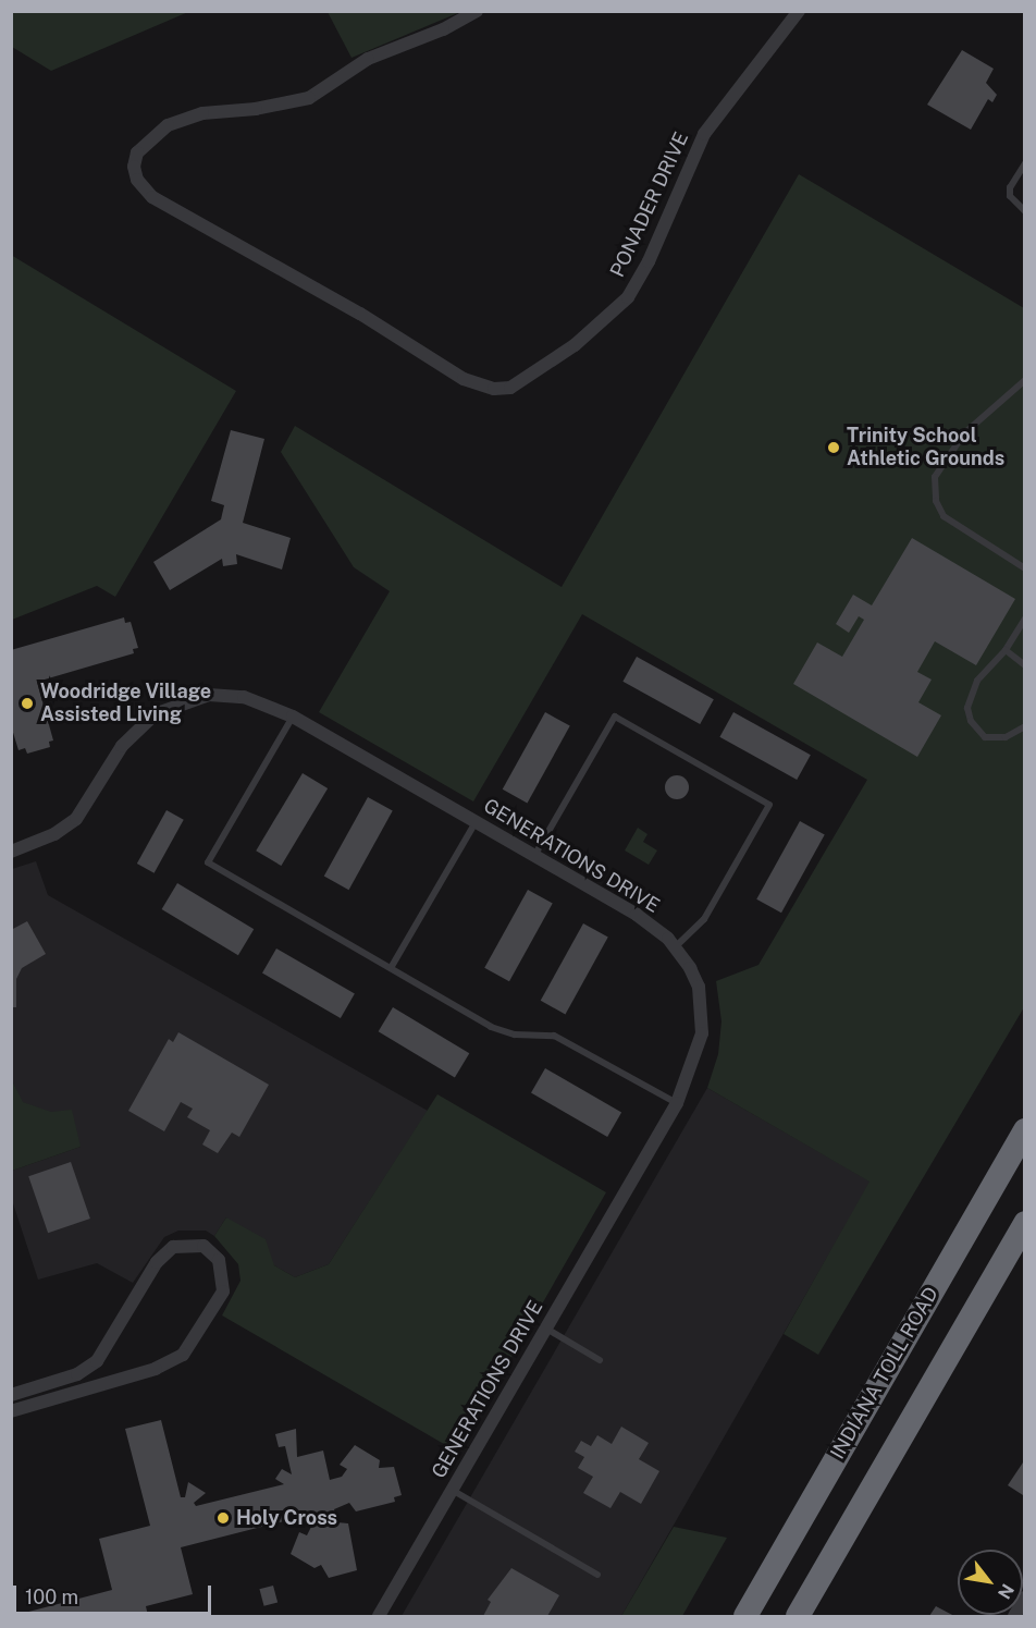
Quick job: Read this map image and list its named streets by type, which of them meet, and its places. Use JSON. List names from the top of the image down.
{
  "streets": {
    "highway": ["INDIANA TOLL ROAD"],
    "street": ["PONADER DRIVE", "GENERATIONS DRIVE"]
  },
  "places": ["Trinity School Athletic Grounds", "Woodridge Village Assisted Living", "Holy Cross"],
  "scale_bar": "100 m",
  "north": "bottom right"
}
